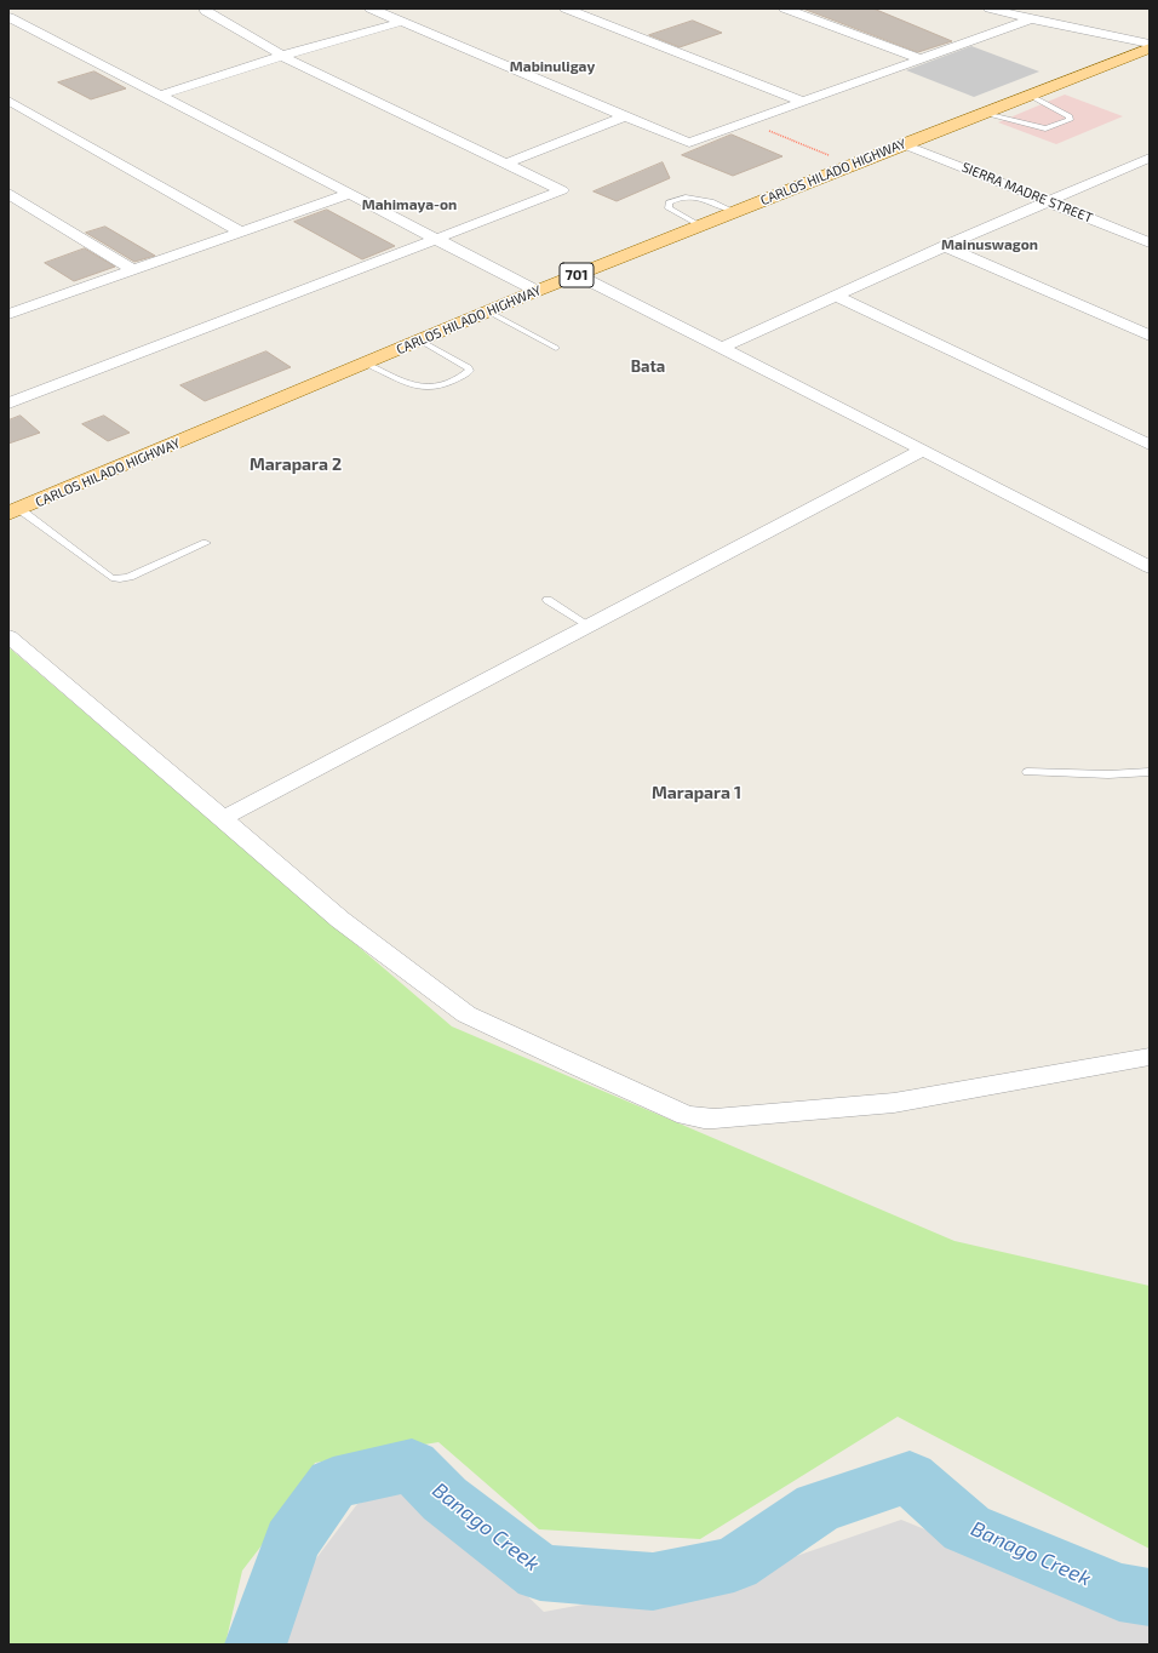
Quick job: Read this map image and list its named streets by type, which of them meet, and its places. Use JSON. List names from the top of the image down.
{
  "streets": {
    "main road": ["CARLOS HILADO HIGHWAY", "701"],
    "street": ["SIERRA MADRE STREET"]
  },
  "crossings": [
    ["CARLOS HILADO HIGHWAY", "SIERRA MADRE STREET"]
  ],
  "districts": [
    "Mabinuligay",
    "Mahimaya-on",
    "Mainuswagon",
    "Bata",
    "Marapara 2",
    "Marapara 1"
  ],
  "water": ["Banago Creek"]
}
